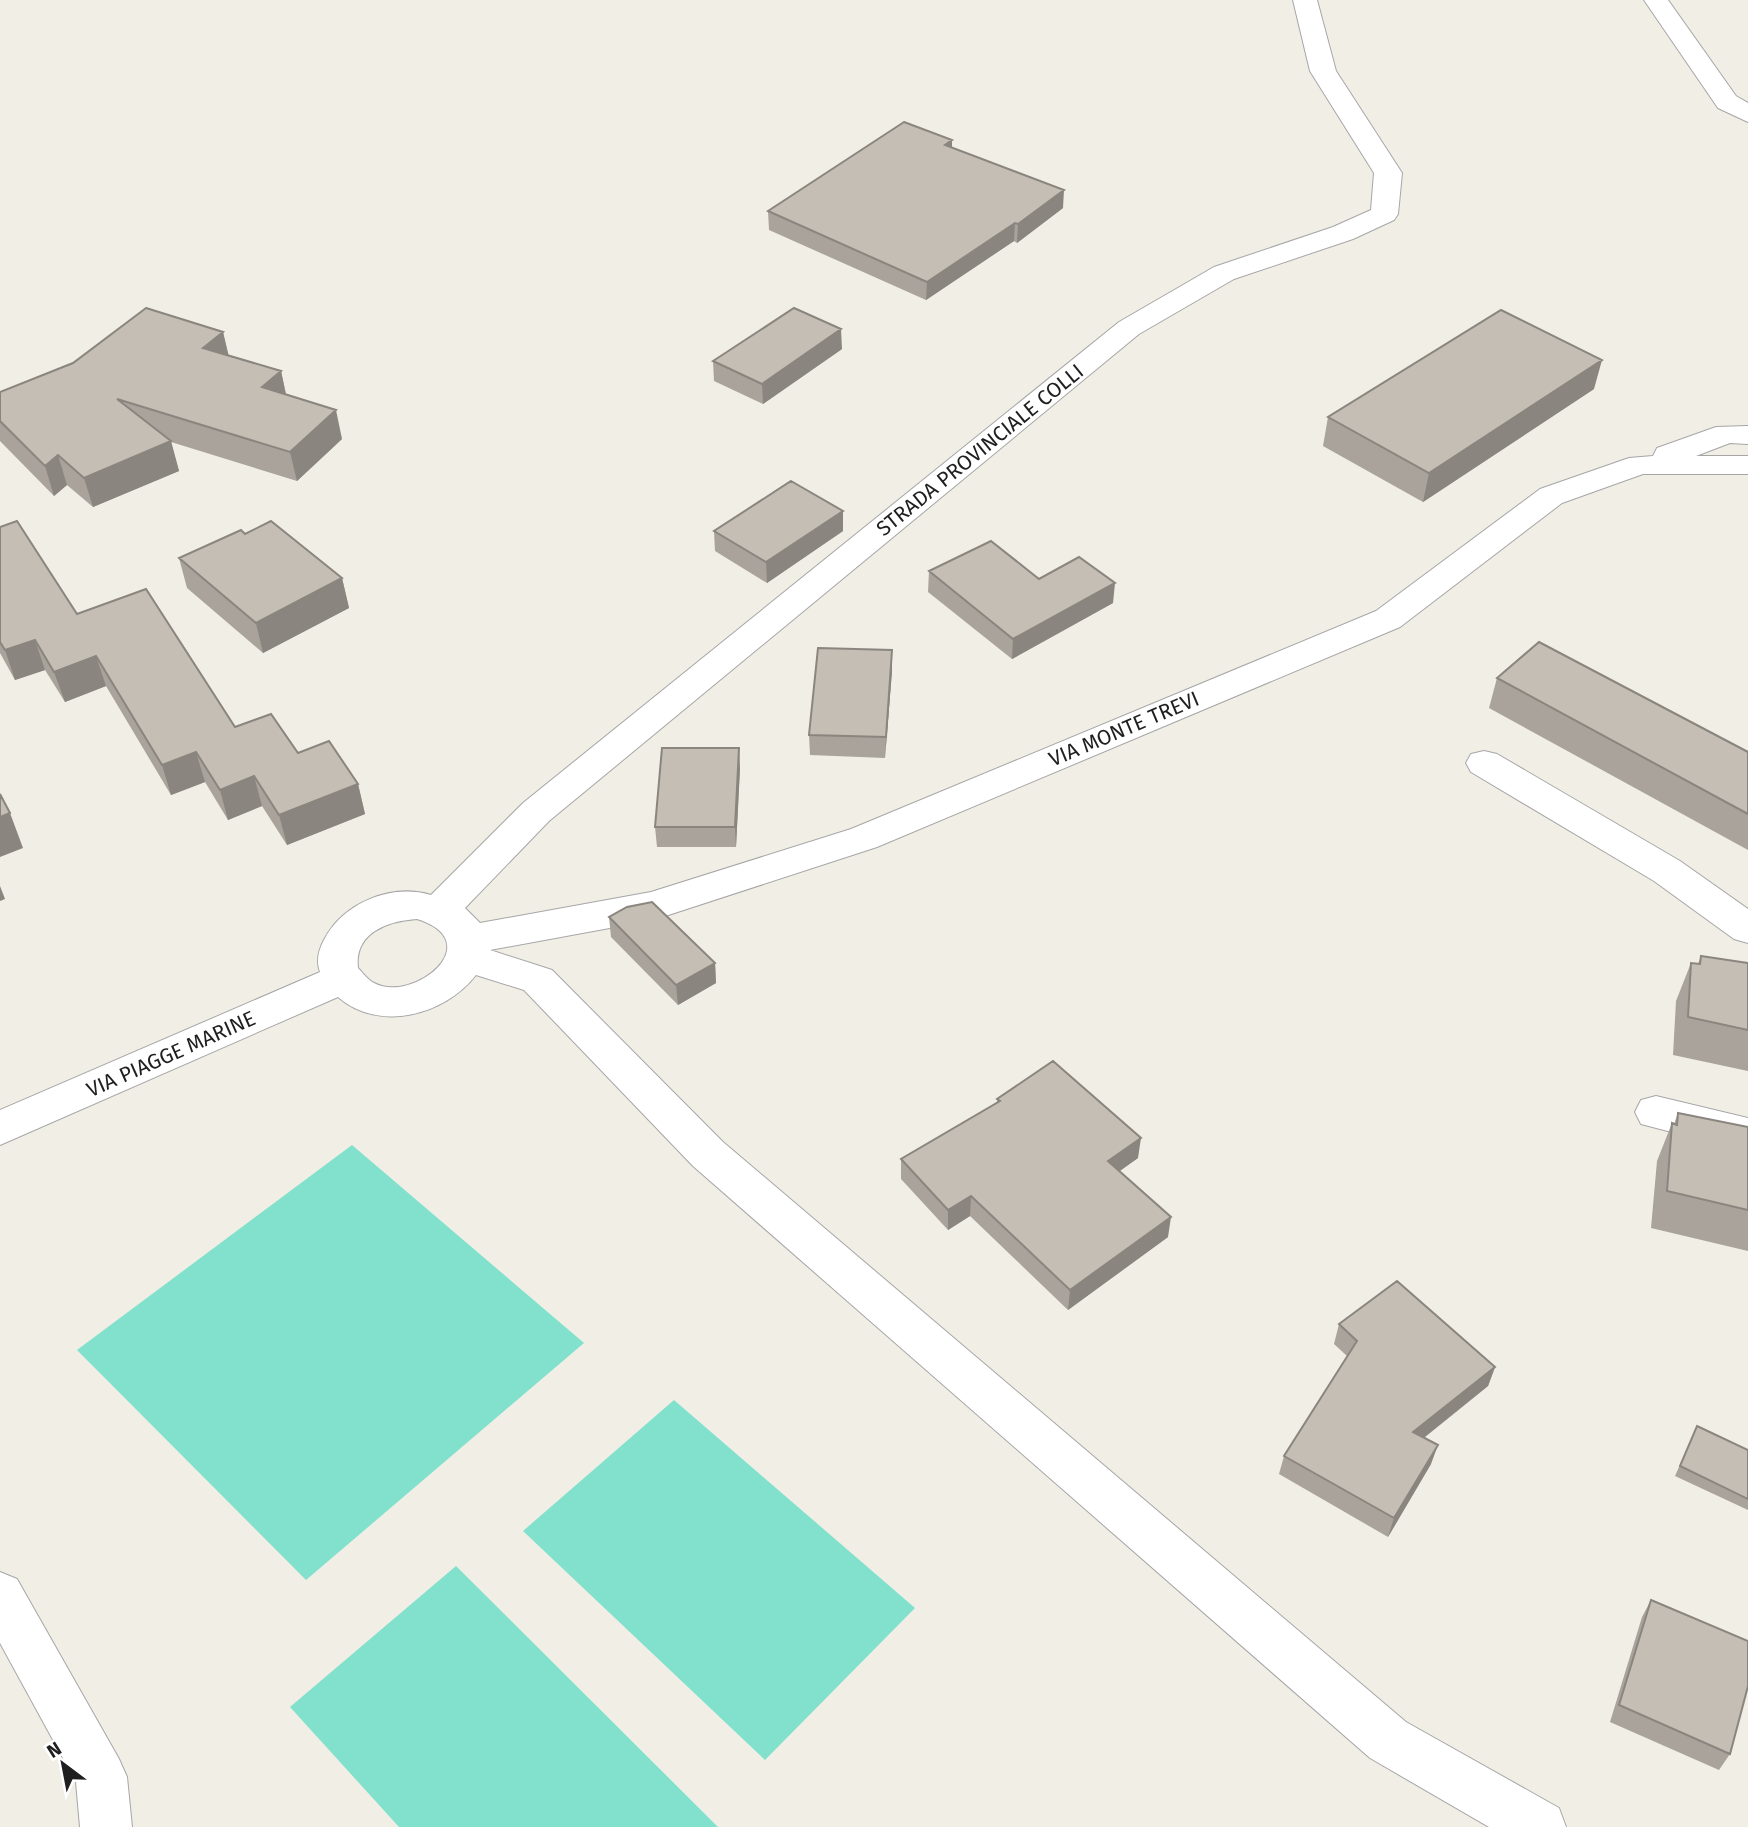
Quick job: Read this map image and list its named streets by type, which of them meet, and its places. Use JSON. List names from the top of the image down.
{
  "streets": {
    "street": ["STRADA PROVINCIALE COLLI", "VIA MONTE TREVI", "VIA PIAGGE MARINE"]
  },
  "crossings": [
    ["STRADA PROVINCIALE COLLI", "VIA MONTE TREVI"],
    ["STRADA PROVINCIALE COLLI", "VIA PIAGGE MARINE"],
    ["VIA MONTE TREVI", "VIA PIAGGE MARINE"]
  ],
  "north": "top left"
}
